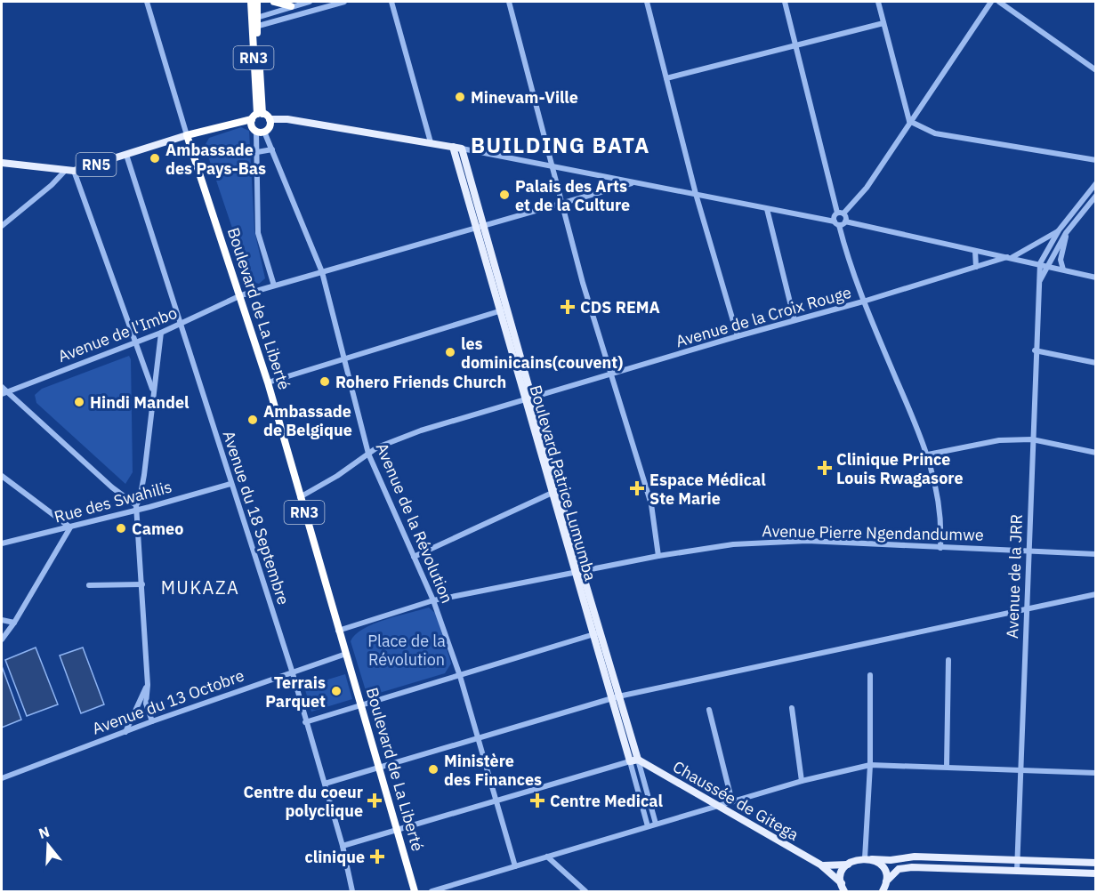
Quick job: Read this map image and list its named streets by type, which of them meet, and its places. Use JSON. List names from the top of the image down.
{
  "streets": {
    "highway": ["RN3", "RN5", "Boulevard de La Liberté"],
    "main road": ["Boulevard Patrice Lumumba", "Chaussée de Gitega"],
    "street": [
      "Avenue de la Croix Rouge",
      "Avenue de l'Imbo",
      "Rue des Swahilis",
      "Avenue du 18 Septembre",
      "Avenue de la Révolution",
      "Avenue Pierre Ngendandumwe",
      "Avenue de la JRR",
      "Avenue du 13 Octobre"
    ]
  },
  "crossings": [
    ["RN3", "RN5"],
    ["RN3", "Avenue de la Révolution"],
    ["RN5", "Boulevard de La Liberté"],
    ["RN5", "Avenue du 18 Septembre"],
    ["Boulevard de La Liberté", "Avenue de la Croix Rouge"],
    ["Boulevard de La Liberté", "Avenue de l'Imbo"],
    ["Boulevard de La Liberté", "Avenue Pierre Ngendandumwe"],
    ["Boulevard de La Liberté", "Avenue du 13 Octobre"],
    ["Avenue de la Croix Rouge", "Boulevard Patrice Lumumba"],
    ["Avenue de la Croix Rouge", "Avenue de la Révolution"],
    ["Avenue de l'Imbo", "Boulevard Patrice Lumumba"],
    ["Avenue de l'Imbo", "Avenue du 18 Septembre"],
    ["Avenue de l'Imbo", "Avenue de la Révolution"],
    ["Boulevard Patrice Lumumba", "Avenue Pierre Ngendandumwe"],
    ["Boulevard Patrice Lumumba", "Chaussée de Gitega"],
    ["Rue des Swahilis", "Avenue du 18 Septembre"],
    ["Avenue du 18 Septembre", "Avenue du 13 Octobre"],
    ["Avenue de la Révolution", "Avenue Pierre Ngendandumwe"],
    ["Avenue Pierre Ngendandumwe", "Avenue de la JRR"],
    ["Avenue de la JRR", "Chaussée de Gitega"]
  ],
  "districts": ["BUILDING BATA", "MUKAZA"],
  "parks": ["Place de la Révolution"],
  "places": {
    "other": [
      "Minevam-Ville",
      "Ambassade des Pays-Bas",
      "Palais des Arts et de la Culture",
      "les dominicains(couvent)",
      "Rohero Friends Church",
      "Hindi Mandel",
      "Ambassade de Belgique",
      "Cameo",
      "Terrais Parquet",
      "Ministère des Finances"
    ],
    "health": [
      "CDS REMA",
      "Clinique Prince Louis Rwagasore",
      "Espace Médical Ste Marie",
      "Centre du coeur polyclique",
      "Centre Medical",
      "clinique"
    ]
  },
  "north": "top"
}
